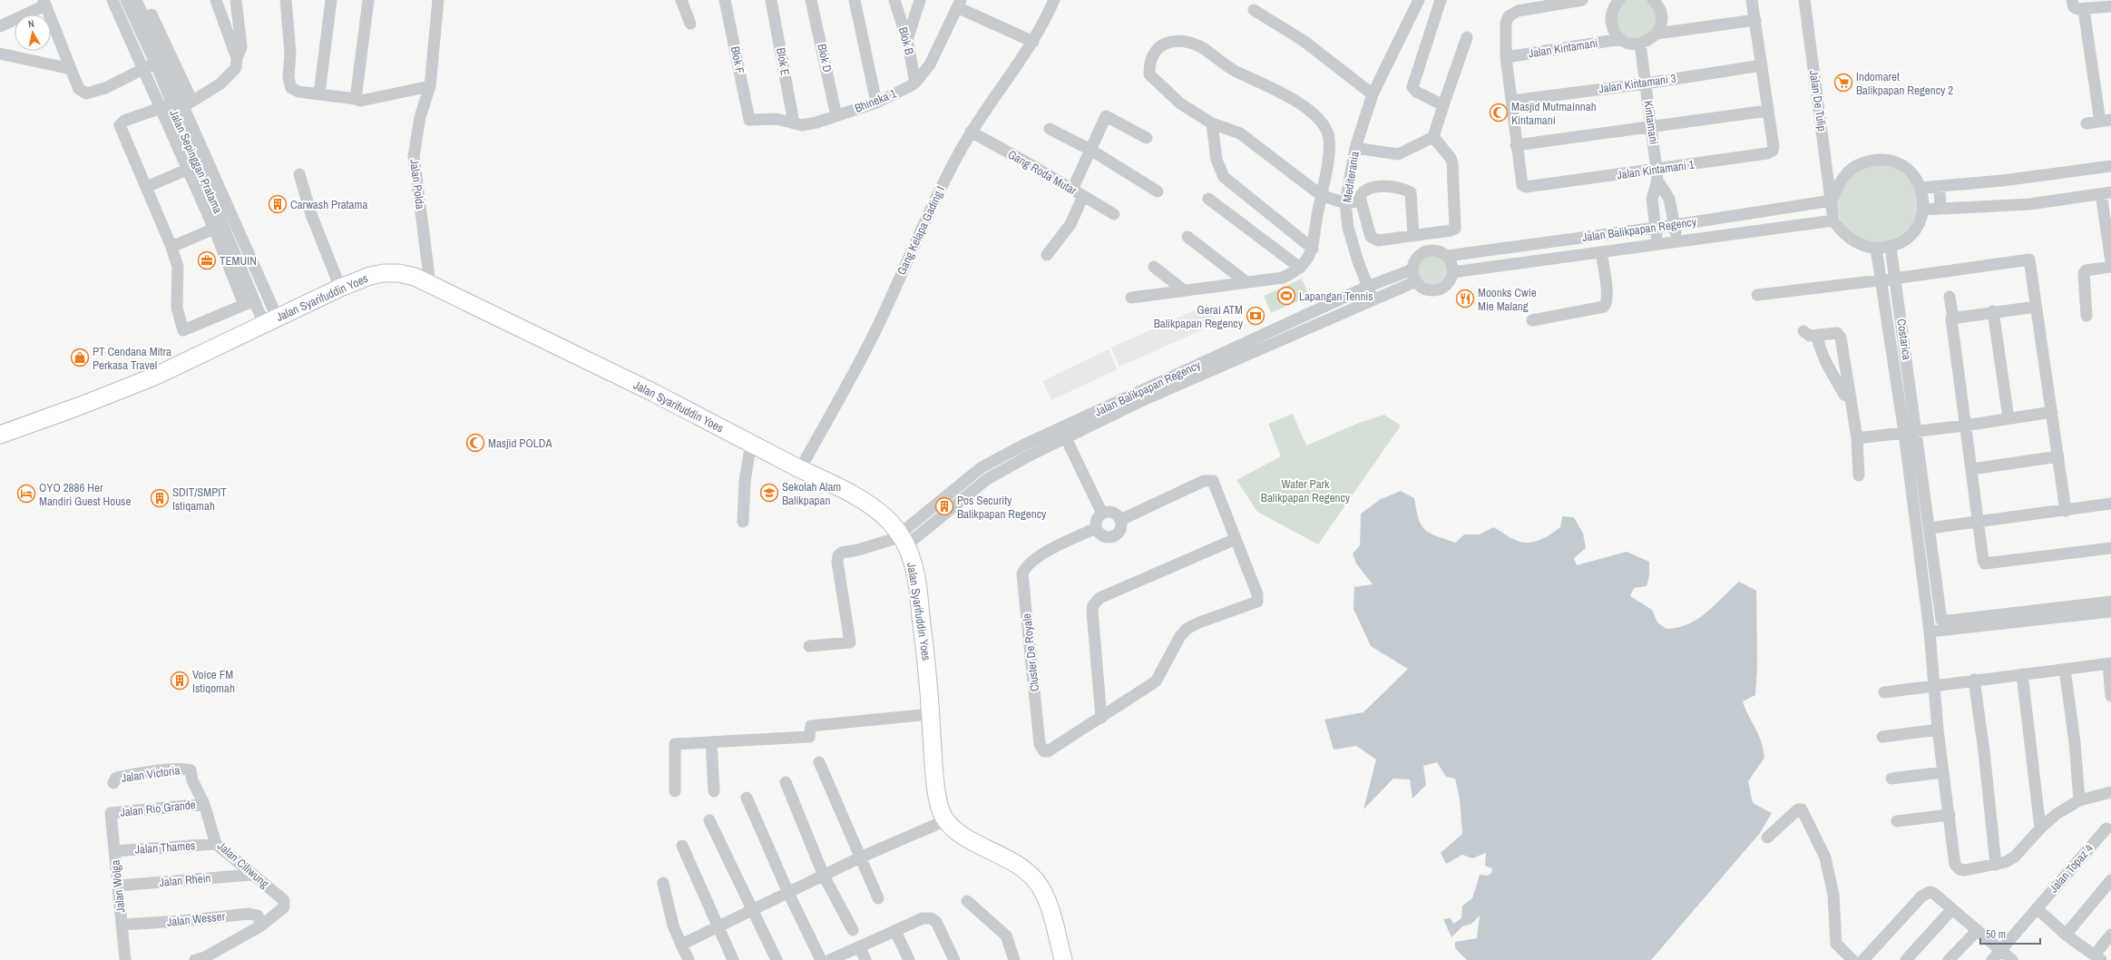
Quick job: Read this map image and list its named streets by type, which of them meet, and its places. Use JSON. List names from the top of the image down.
{
  "streets": {
    "highway": ["Jalan Syarifuddin Yoes"],
    "street": [
      "Blok B",
      "Jalan Kintamani",
      "Blok D",
      "Blok F",
      "Blok E",
      "Jalan Kintamani 3",
      "Bhineka 1",
      "Jalan De Tulip",
      "Kintamani",
      "Jalan Sepinggan Pratama",
      "Jalan Kintamani 1",
      "Gang Roda Mutar",
      "Mediterania",
      "Jalan Polda",
      "Jalan Balikpapan Regency",
      "Gang Kelapa Gading I",
      "Costarica",
      "Cluster De Royale",
      "Jalan Victoria",
      "Jalan Rio Grande",
      "Jalan Thames",
      "Jalan Ciliwung",
      "Jalan Topaz 4",
      "Jalan Rhein",
      "Jalan Wolga",
      "Jalan Wesser"
    ]
  },
  "crossings": [
    ["Blok B", "Bhineka 1"],
    ["Blok D", "Bhineka 1"],
    ["Blok F", "Bhineka 1"],
    ["Blok E", "Bhineka 1"],
    ["Jalan Kintamani 3", "Kintamani"],
    ["Jalan De Tulip", "Jalan Balikpapan Regency"],
    ["Jalan De Tulip", "Costarica"],
    ["Kintamani", "Jalan Kintamani 1"],
    ["Jalan Sepinggan Pratama", "Jalan Syarifuddin Yoes"],
    ["Gang Roda Mutar", "Gang Kelapa Gading I"],
    ["Mediterania", "Jalan Balikpapan Regency"],
    ["Jalan Polda", "Jalan Syarifuddin Yoes"],
    ["Jalan Balikpapan Regency", "Jalan Syarifuddin Yoes"],
    ["Jalan Balikpapan Regency", "Costarica"],
    ["Gang Kelapa Gading I", "Jalan Syarifuddin Yoes"],
    ["Jalan Victoria", "Jalan Ciliwung"],
    ["Jalan Rio Grande", "Jalan Ciliwung"],
    ["Jalan Rio Grande", "Jalan Wolga"],
    ["Jalan Thames", "Jalan Ciliwung"],
    ["Jalan Thames", "Jalan Wolga"],
    ["Jalan Ciliwung", "Jalan Rhein"],
    ["Jalan Ciliwung", "Jalan Wesser"],
    ["Jalan Rhein", "Jalan Wolga"],
    ["Jalan Wolga", "Jalan Wesser"]
  ],
  "parks": ["Water Park Balikpapan Regency"],
  "places": {
    "supermarket": ["Indomaret Balikpapan Regency 2"],
    "mosque": ["Masjid Mutmainnah Kintamani", "Masjid POLDA"],
    "building": [
      "Carwash Pratama",
      "SDIT/SMPIT Istiqamah",
      "Pos Security Balikpapan Regency",
      "Voice FM Istiqomah"
    ],
    "office": ["TEMUIN"],
    "sports": ["Lapangan Tennis"],
    "restaurant": ["Moonks Cwie Mie Malang"],
    "bank": ["Gerai ATM Balikpapan Regency"],
    "shop": ["PT Cendana Mitra Perkasa Travel"],
    "school or university": ["Sekolah Alam Balikpapan"],
    "hotel": ["OYO 2886 Her Mandiri Guest House"]
  },
  "scale_bar": "50 m",
  "north": "top"
}
